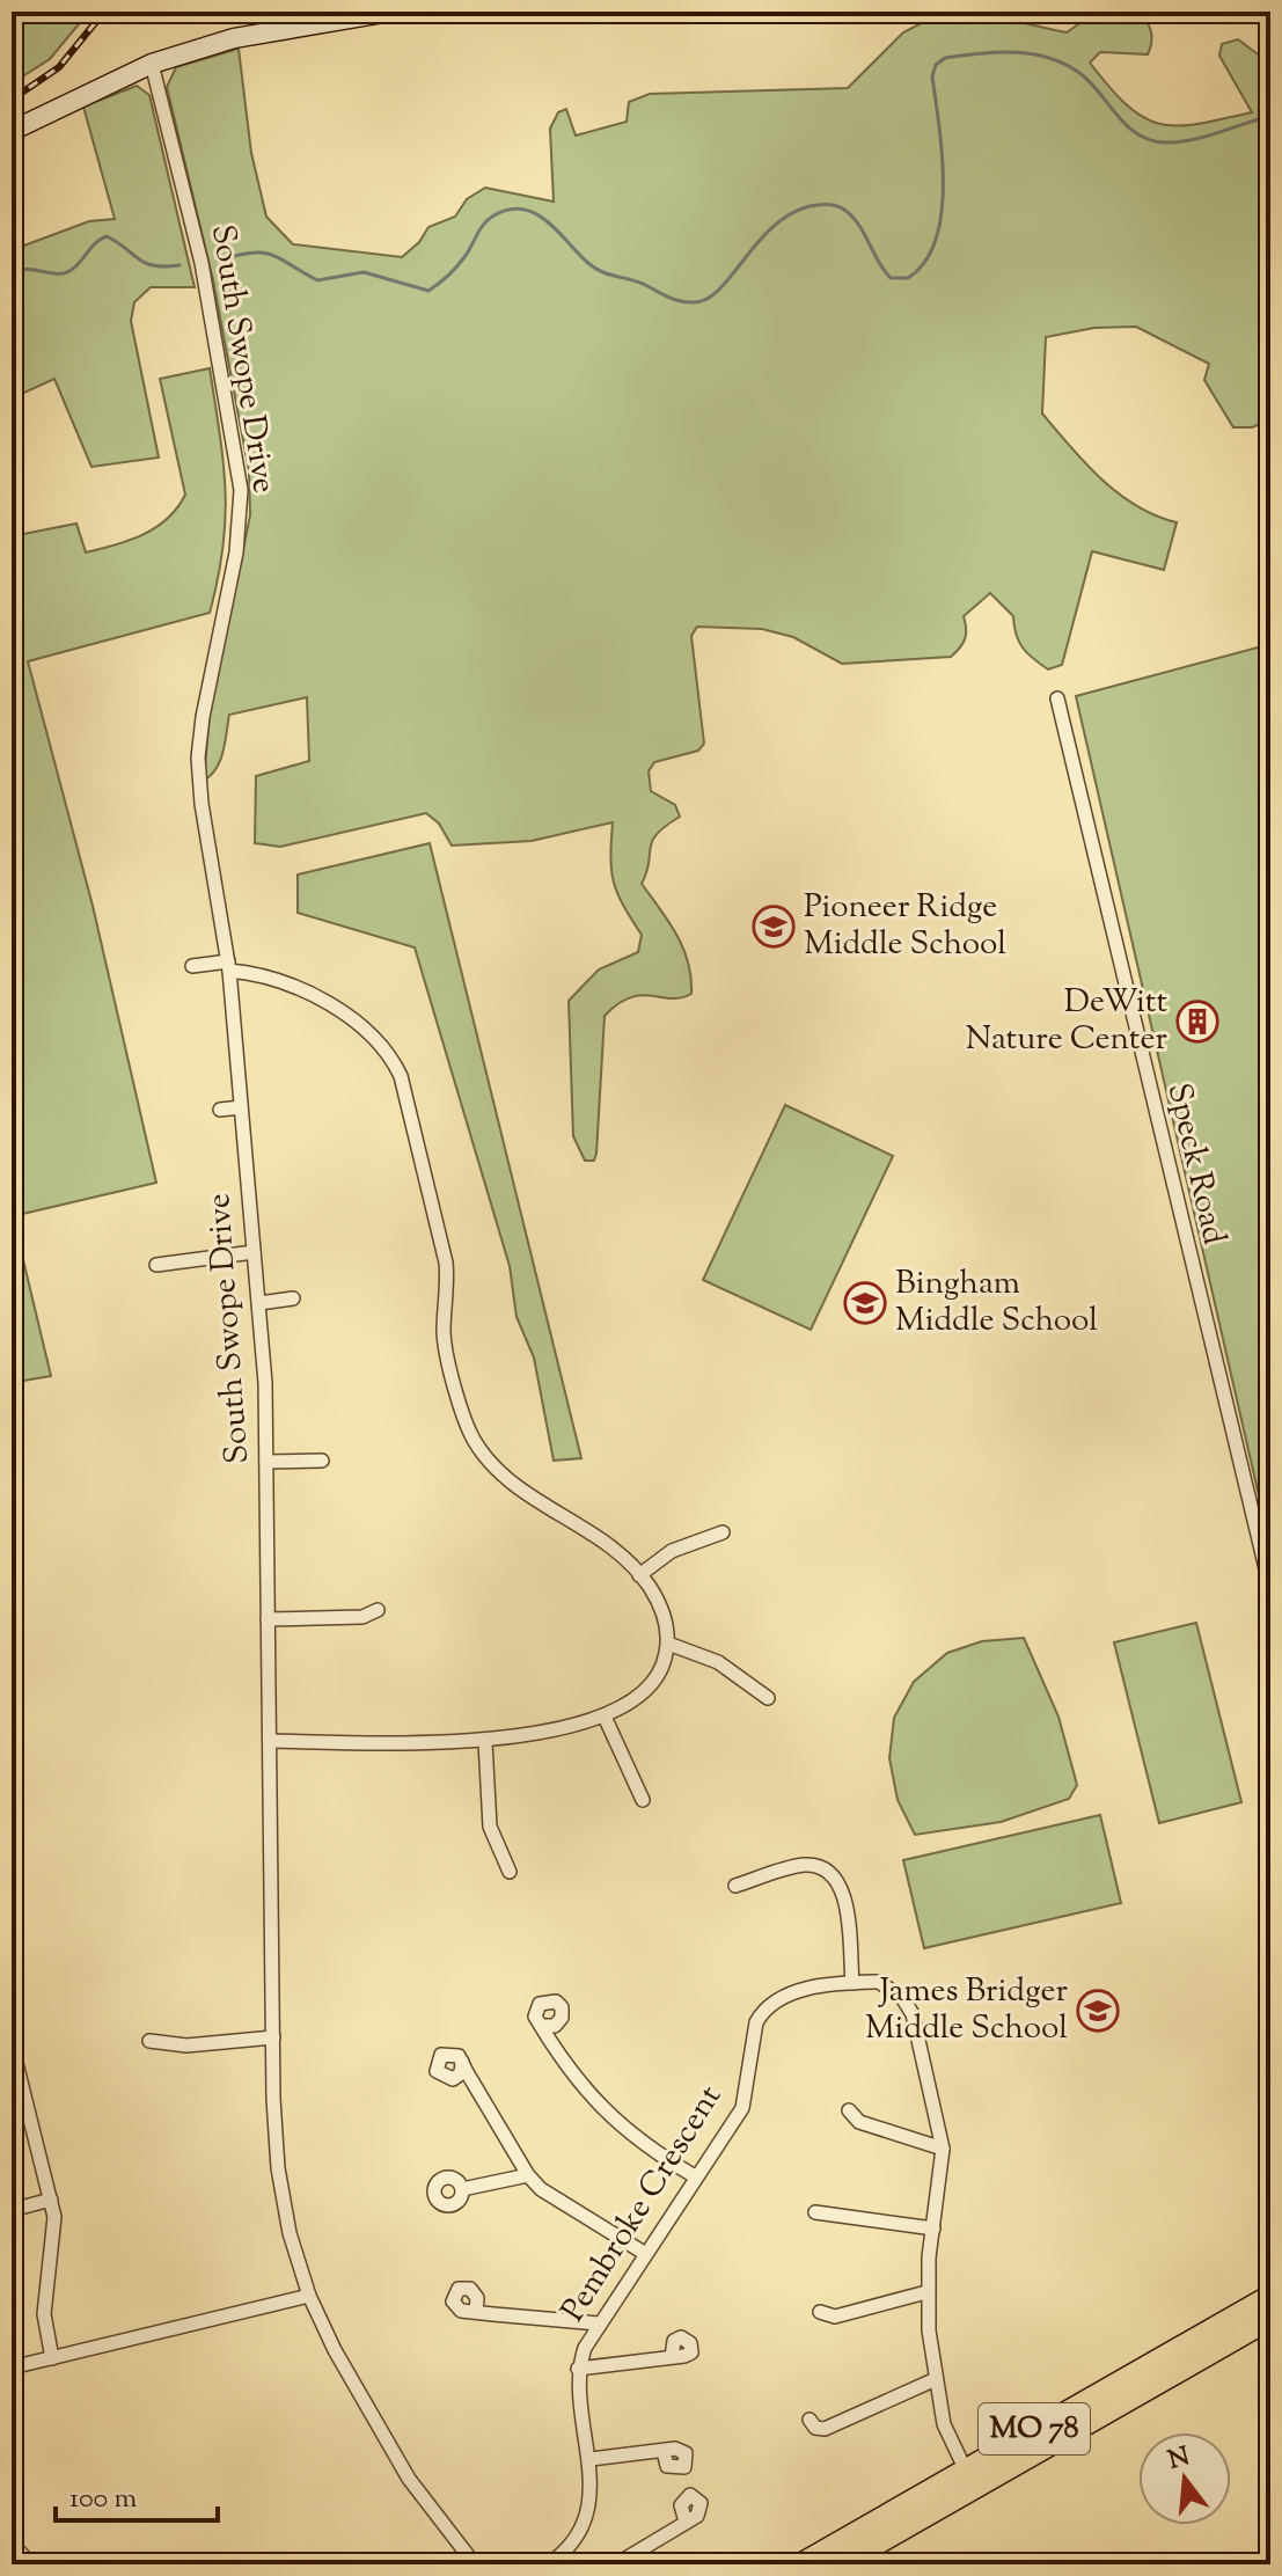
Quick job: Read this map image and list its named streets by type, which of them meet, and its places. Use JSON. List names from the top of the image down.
{
  "streets": {
    "main road": ["MO 78"],
    "street": ["South Swope Drive", "Speck Road", "Pembroke Crescent"]
  },
  "places": {
    "school or university": ["Pioneer Ridge Middle School", "Bingham Middle School", "James Bridger Middle School"],
    "building": ["DeWitt Nature Center"]
  },
  "scale_bar": "100 m",
  "north": "top"
}
